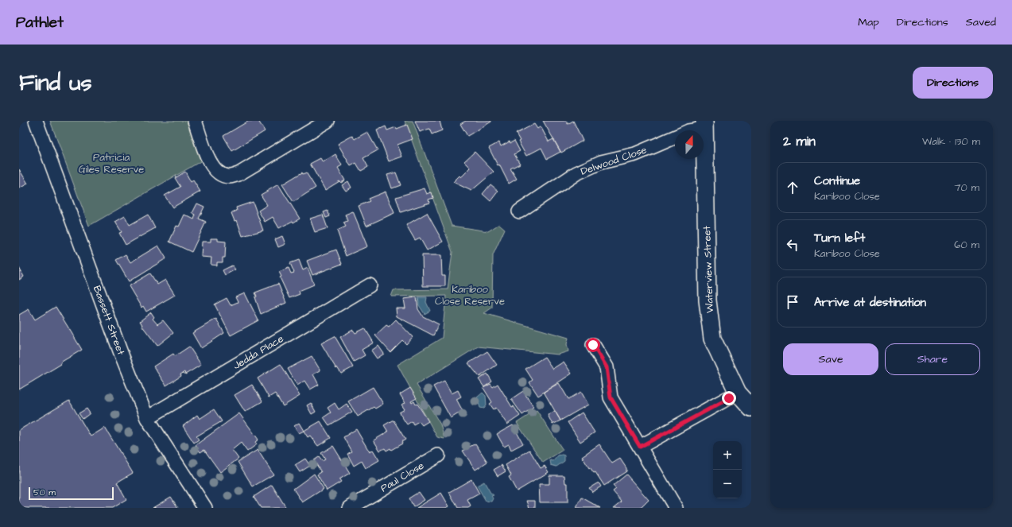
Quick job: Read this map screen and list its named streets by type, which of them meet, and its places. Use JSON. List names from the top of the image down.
{
  "streets": {
    "street": [
      "Delwood Close",
      "Waterview Street",
      "Bassett Street",
      "Jedda Place",
      "Paul Close"
    ]
  },
  "crossings": [
    ["Delwood Close", "Waterview Street"],
    ["Bassett Street", "Jedda Place"]
  ],
  "parks": ["Patricia Giles Reserve", "Kariboo Close Reserve"],
  "scale_bar": "50 m",
  "north": "top",
  "page": {
    "header": "Pathlet",
    "nav": ["Map", "Directions", "Saved"],
    "buttons": [
      "Directions",
      ["Save", "Share"]
    ],
    "title": "Find us",
    "heading": ["2 min", "Walk · 130 m"],
    "list": [
      ["Continue", "Kariboo Close", "70 m"],
      ["Turn left", "Kariboo Close", "60 m"],
      "Arrive at destination"
    ],
    "map_buttons": ["+", "−"],
    "scale": "50 m"
  }
}
